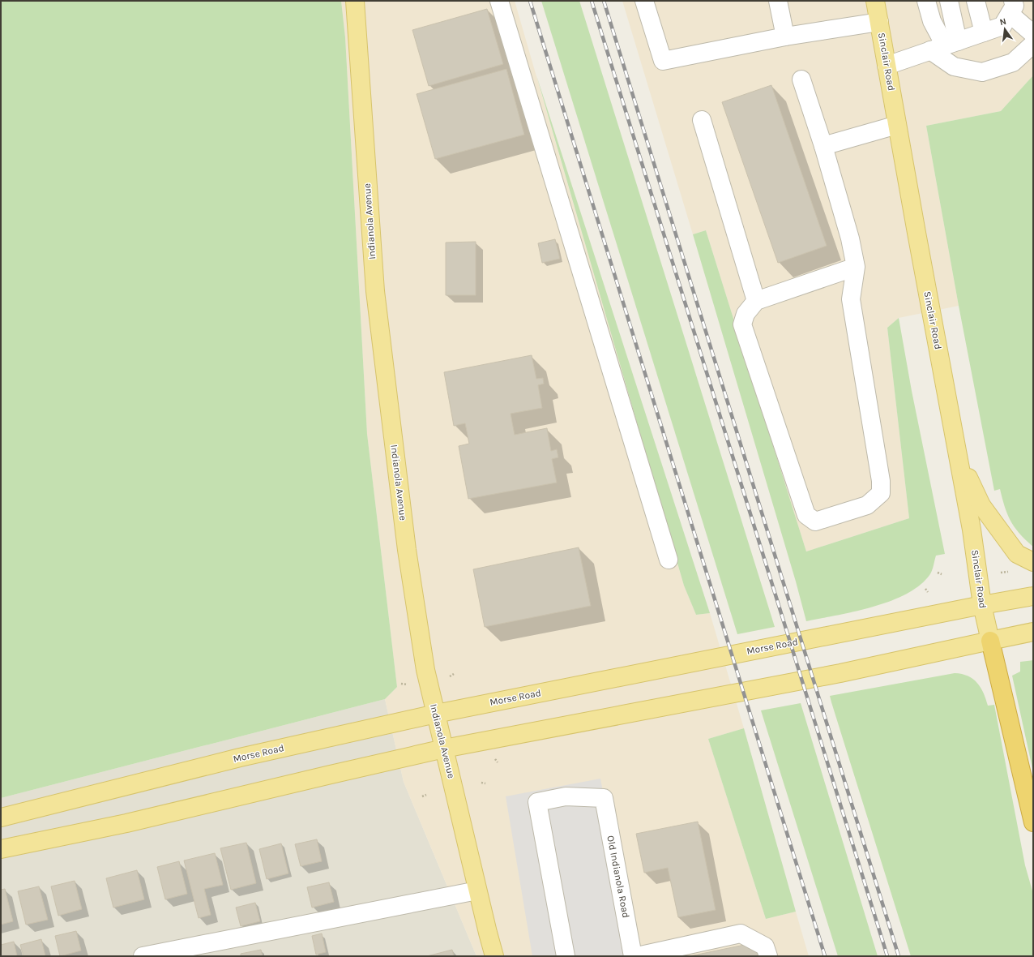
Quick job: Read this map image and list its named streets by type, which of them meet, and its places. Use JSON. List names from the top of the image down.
{
  "streets": {
    "main road": ["Sinclair Road", "Indianola Avenue", "Morse Road"],
    "street": ["Old Indianola Road"]
  },
  "crossings": [
    ["Sinclair Road", "Morse Road"],
    ["Indianola Avenue", "Morse Road"]
  ],
  "north": "top"
}
